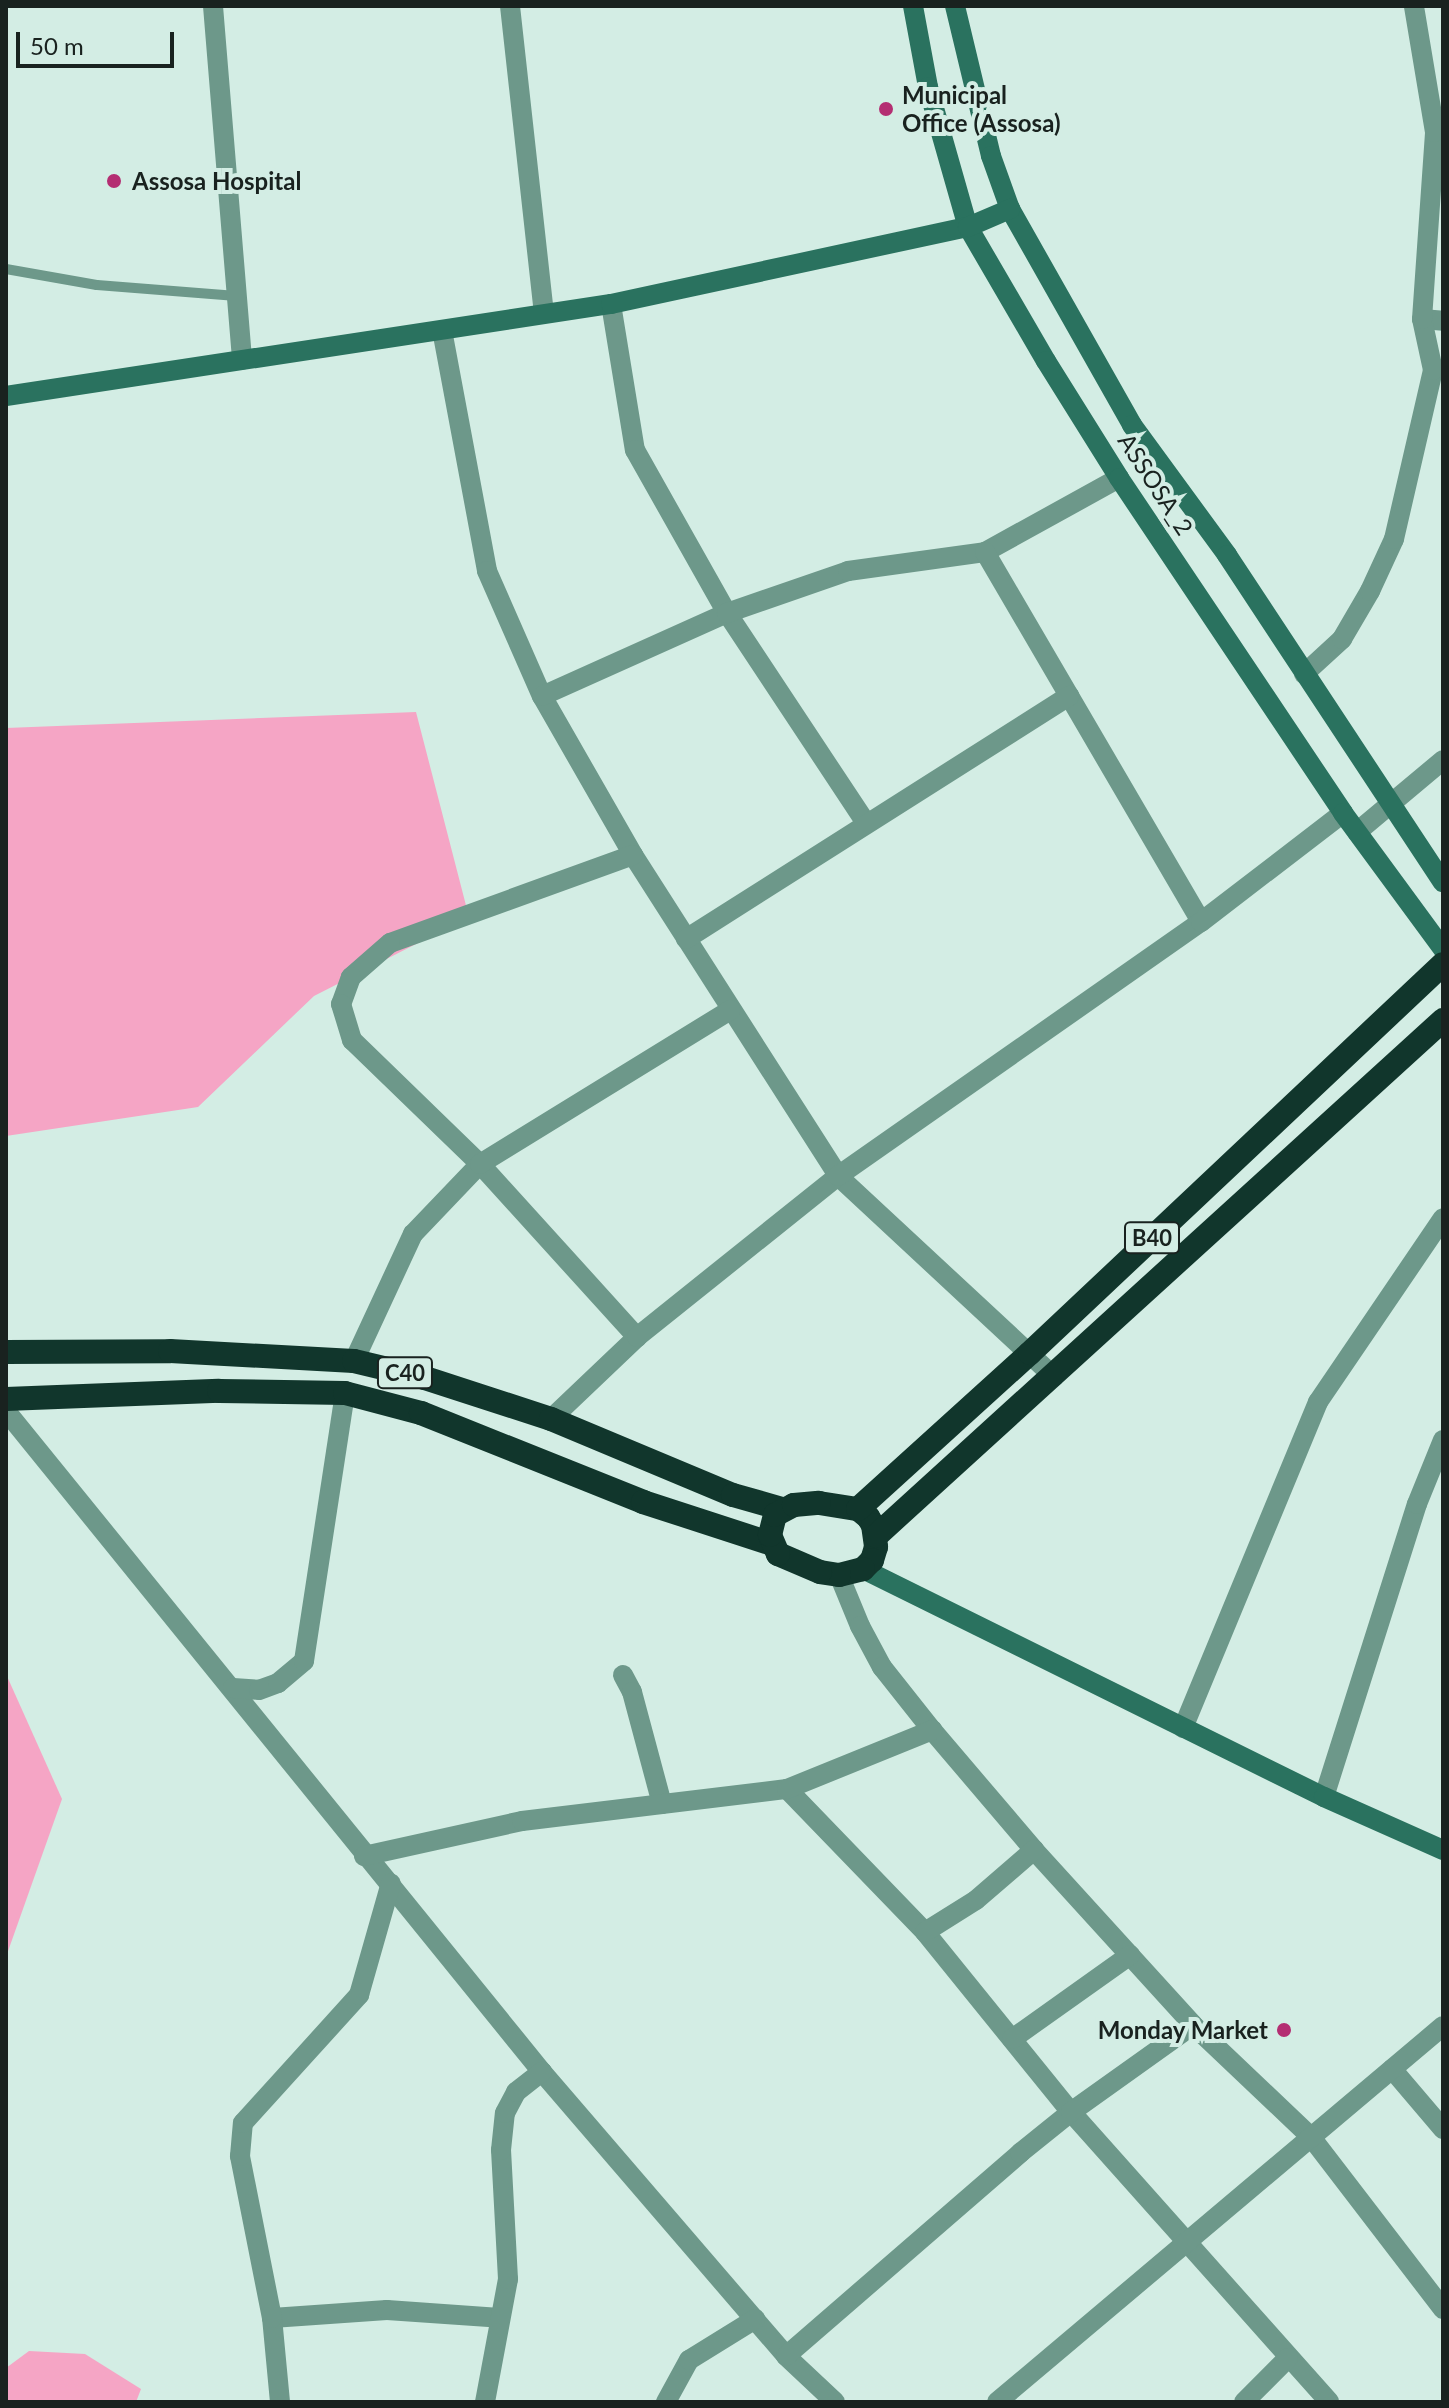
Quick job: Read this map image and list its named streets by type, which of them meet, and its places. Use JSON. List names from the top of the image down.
{
  "streets": {
    "highway": ["B40", "C40"],
    "street": ["ASSOSA_2"]
  },
  "crossings": [
    ["B40", "C40"]
  ],
  "places": ["Municipal Office (Assosa)", "Assosa Hospital", "Monday Market"],
  "scale_bar": "50 m"
}
